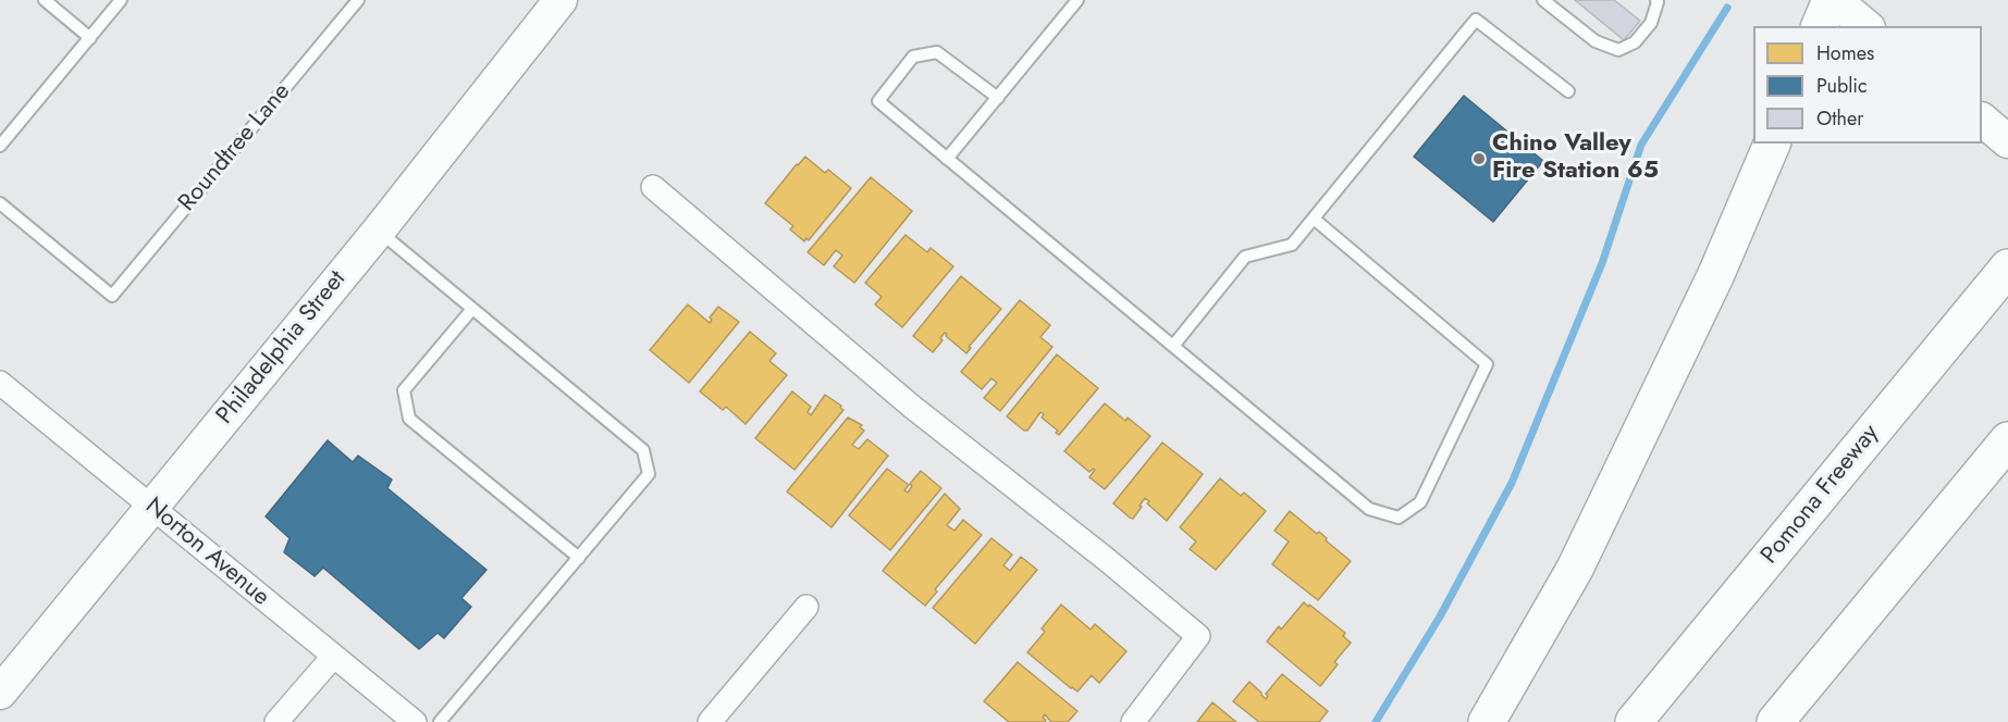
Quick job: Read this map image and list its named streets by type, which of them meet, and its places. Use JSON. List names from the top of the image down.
{
  "streets": {
    "highway": ["Pomona Freeway"],
    "street": ["Philadelphia Street", "Norton Avenue"],
    "lane": ["Roundtree Lane"]
  },
  "crossings": [
    ["Philadelphia Street", "Norton Avenue"]
  ],
  "places": ["Chino Valley Fire Station 65"],
  "legend": ["Homes", "Public", "Other"]
}
